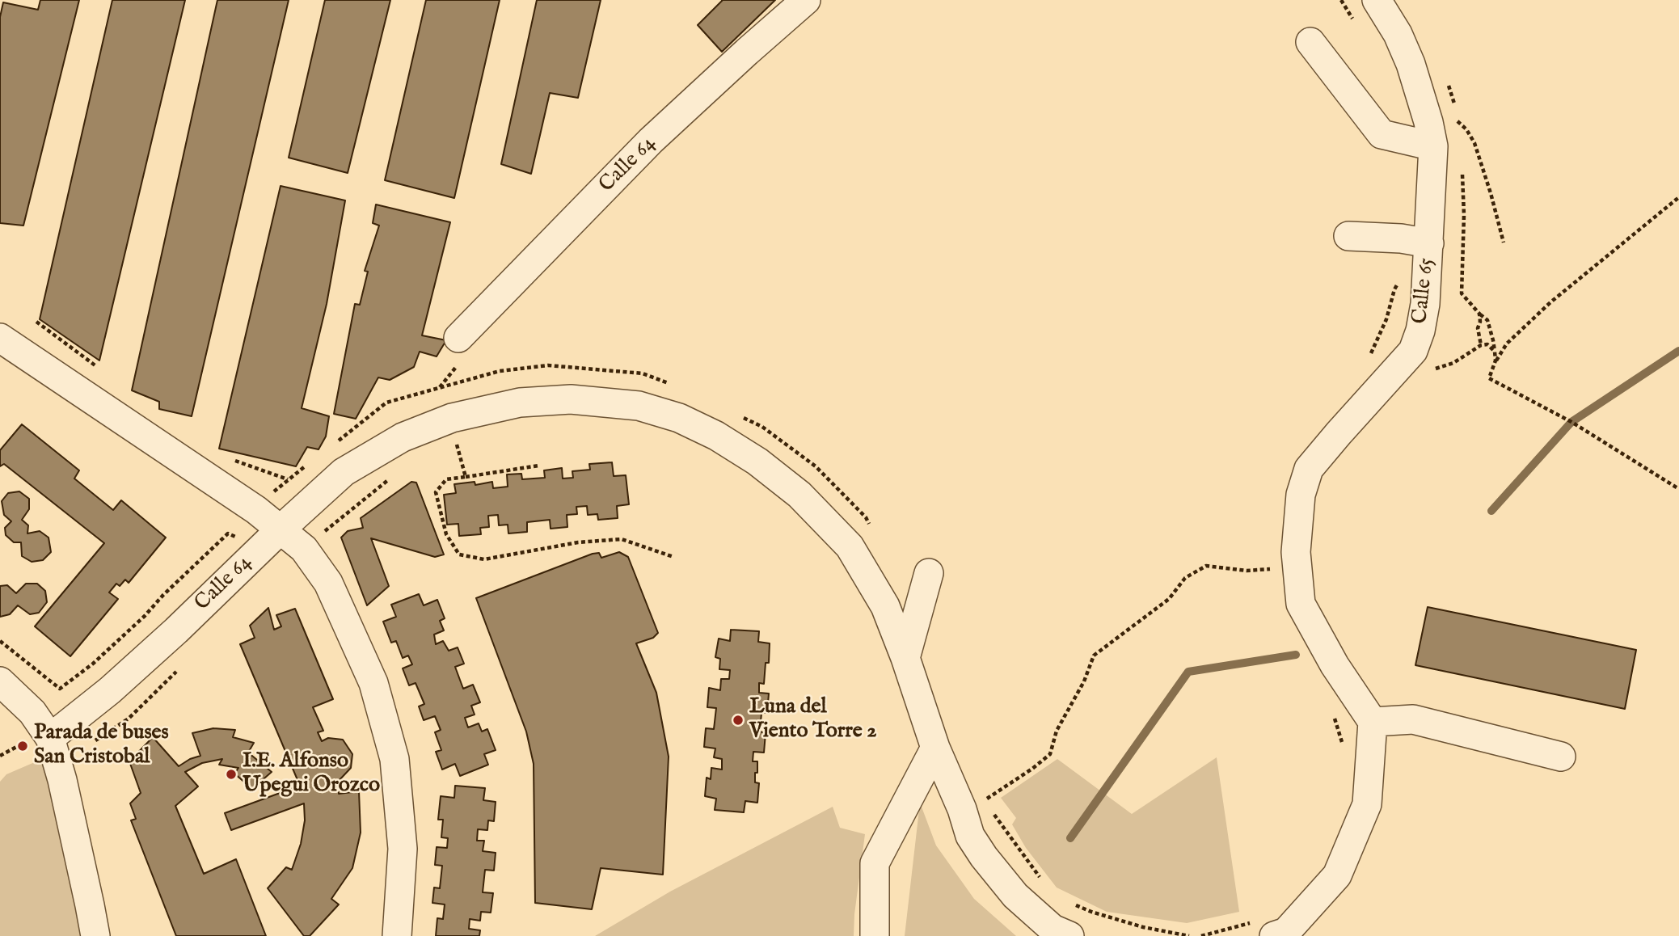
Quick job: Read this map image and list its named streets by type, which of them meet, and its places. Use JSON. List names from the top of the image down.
{
  "streets": {
    "street": ["Calle 64", "Calle 65"]
  },
  "places": ["Luna del Viento Torre 2", "Parada de buses San Cristobal", "I.E. Alfonso Upegui Orozco"]
}
